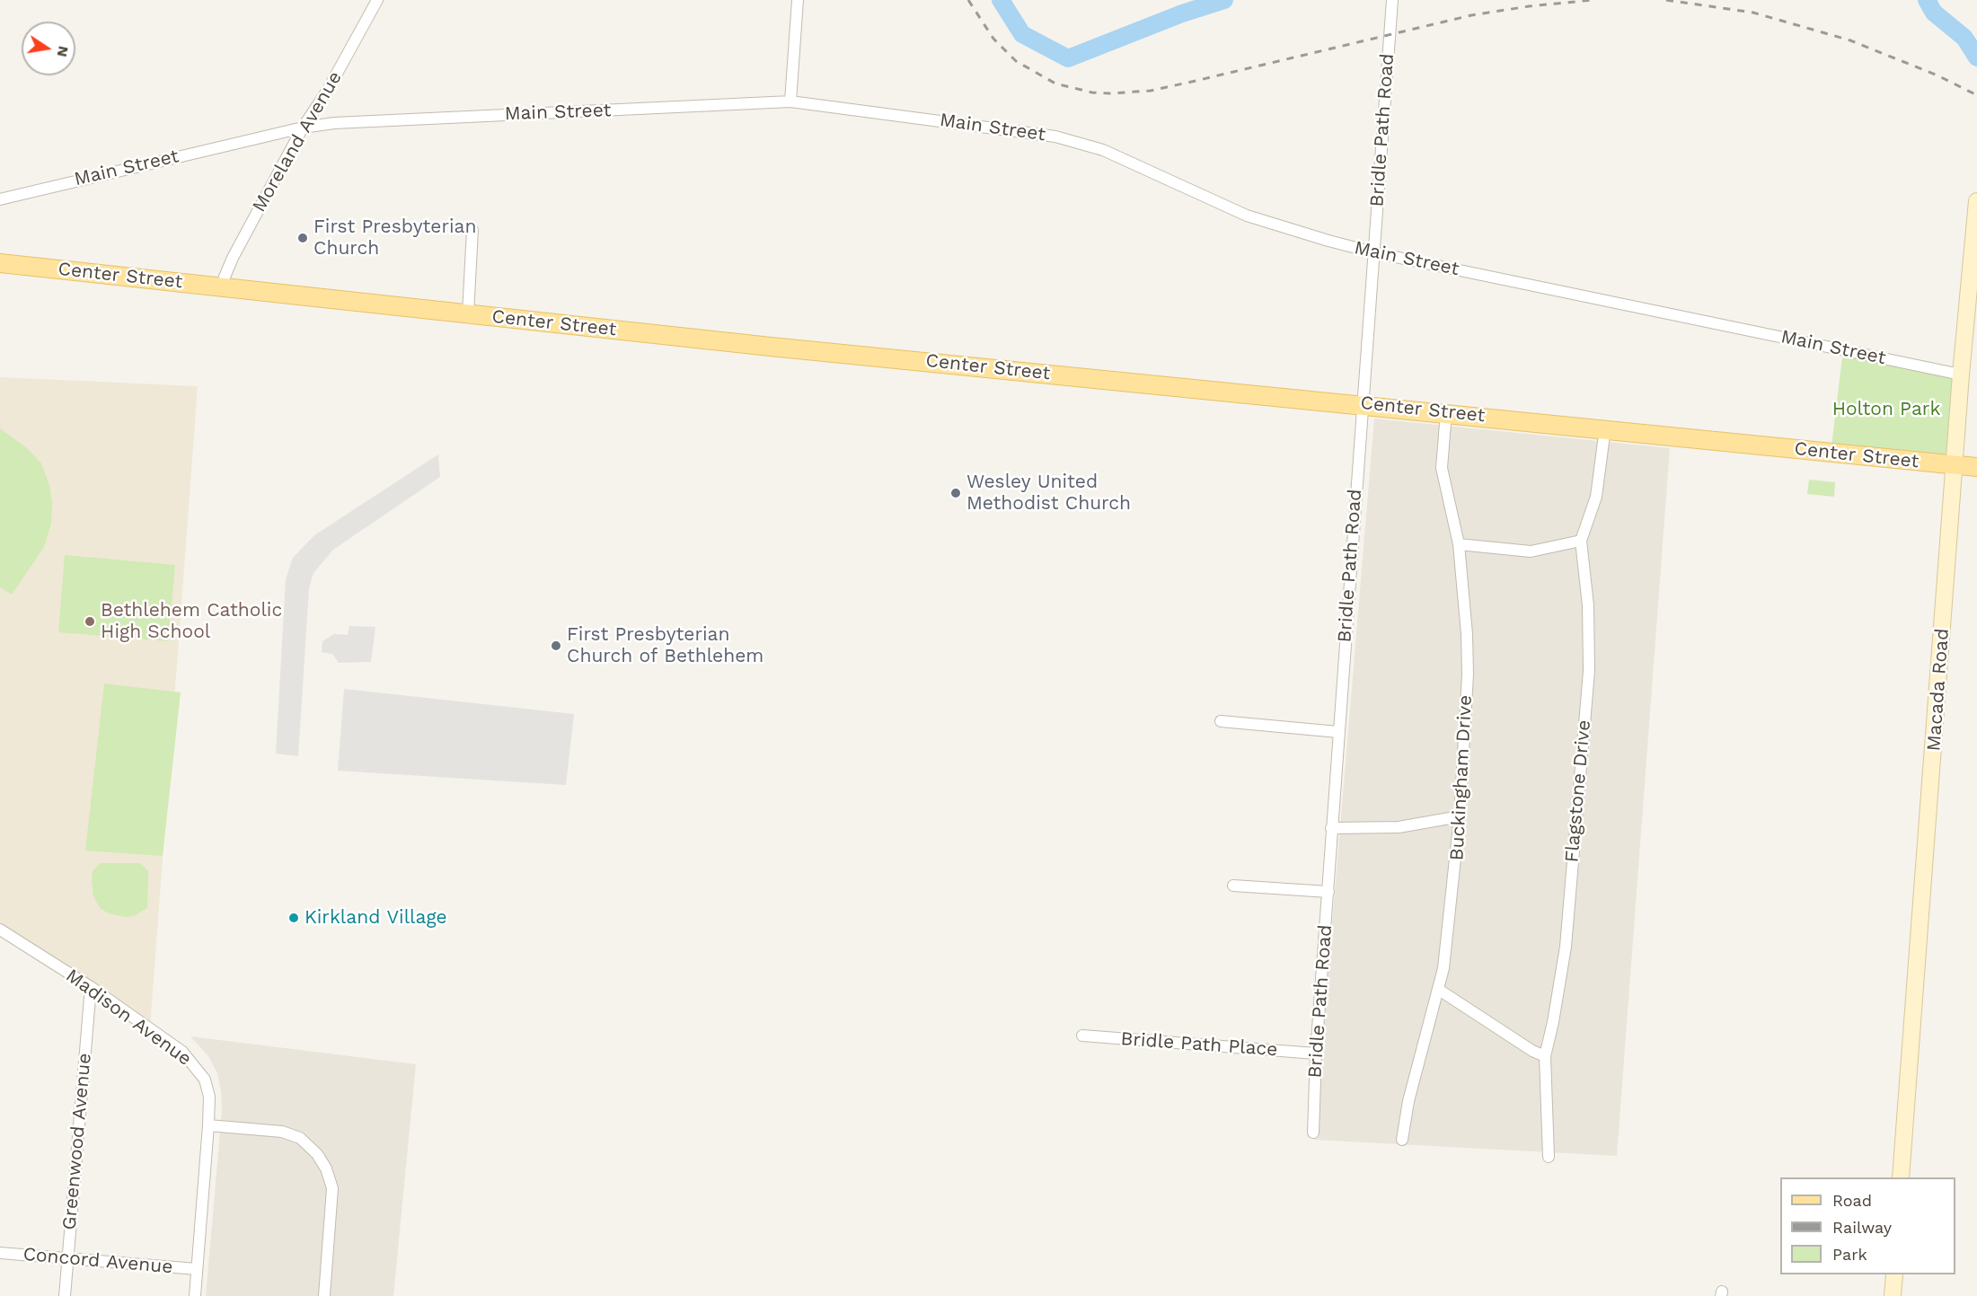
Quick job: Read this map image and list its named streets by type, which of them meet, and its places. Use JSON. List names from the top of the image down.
{
  "streets": {
    "main road": ["Center Street"],
    "street": [
      "Main Street",
      "Bridle Path Road",
      "Moreland Avenue",
      "Macada Road",
      "Buckingham Drive",
      "Flagstone Drive",
      "Madison Avenue",
      "Bridle Path Place",
      "Greenwood Avenue",
      "Concord Avenue"
    ]
  },
  "crossings": [
    ["Main Street", "Bridle Path Road"],
    ["Main Street", "Moreland Avenue"],
    ["Main Street", "Macada Road"],
    ["Bridle Path Road", "Center Street"],
    ["Bridle Path Road", "Bridle Path Place"],
    ["Moreland Avenue", "Center Street"],
    ["Center Street", "Macada Road"],
    ["Center Street", "Buckingham Drive"],
    ["Center Street", "Flagstone Drive"],
    ["Madison Avenue", "Greenwood Avenue"],
    ["Madison Avenue", "Concord Avenue"],
    ["Greenwood Avenue", "Concord Avenue"]
  ],
  "parks": ["Holton Park"],
  "places": [
    "First Presbyterian Church",
    "Wesley United Methodist Church",
    "Bethlehem Catholic High School",
    "First Presbyterian Church of Bethlehem",
    "Kirkland Village"
  ],
  "legend": ["Road", "Railway", "Park"],
  "north": "right"
}
